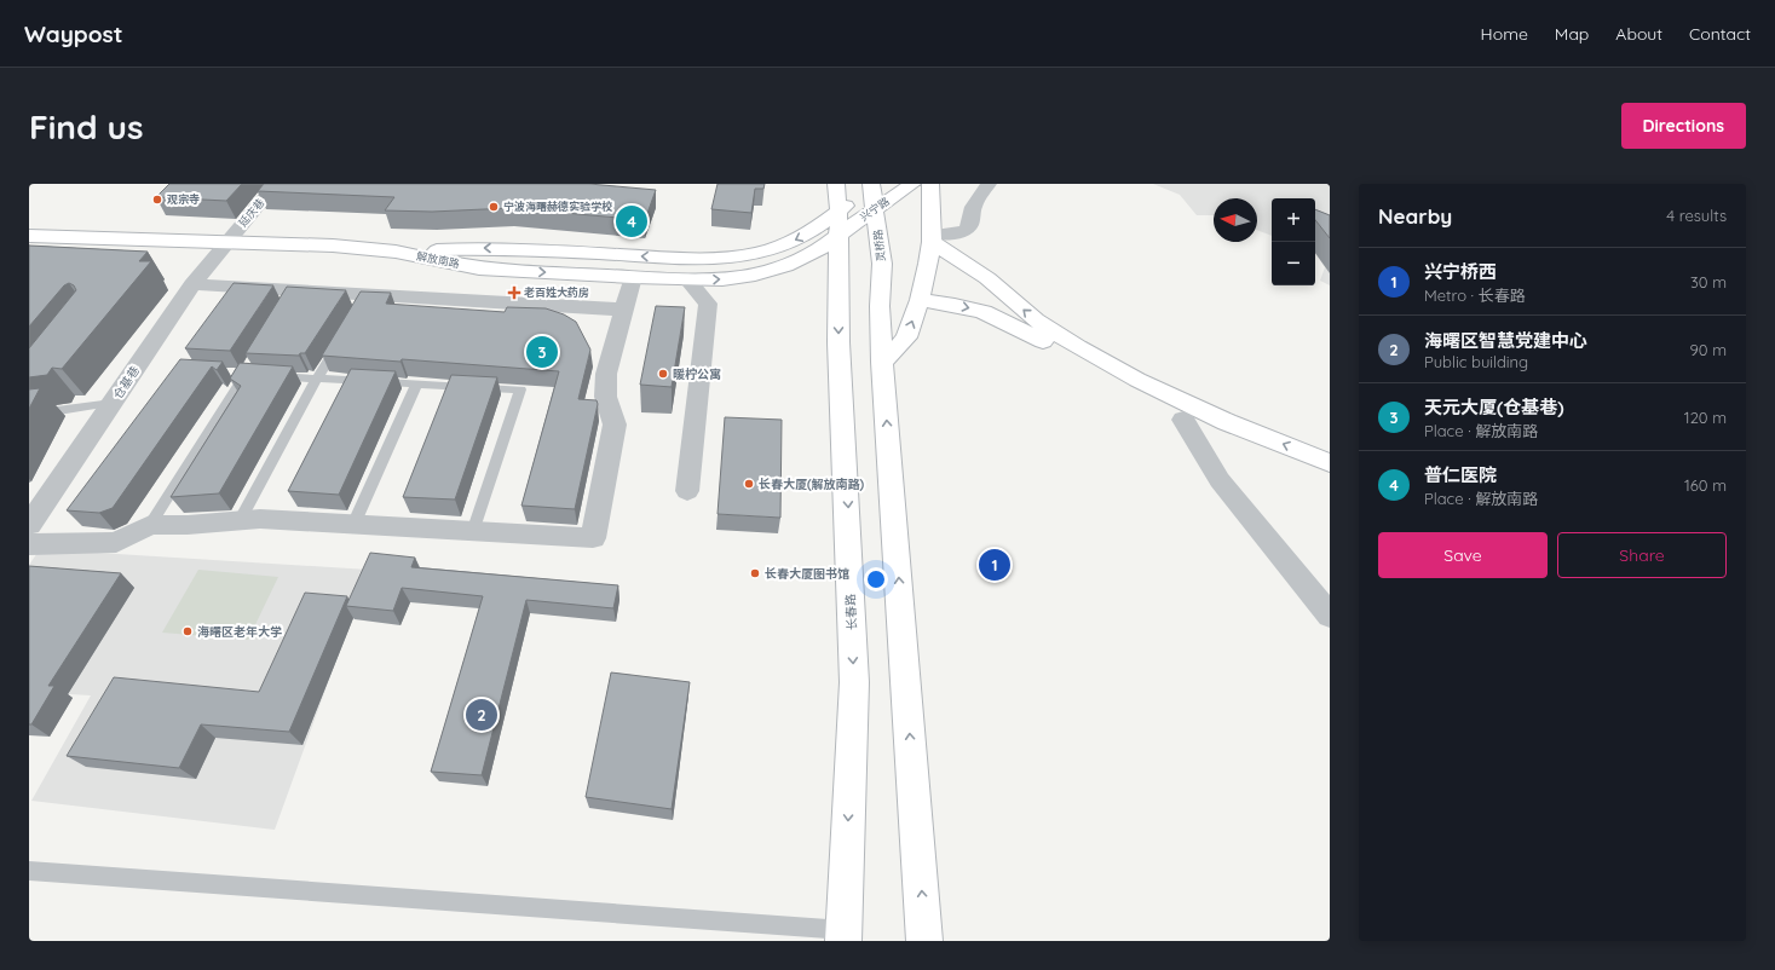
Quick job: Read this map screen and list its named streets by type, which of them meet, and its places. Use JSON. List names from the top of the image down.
{
  "streets": {
    "main road": [
      "兴宁路",
      "灵桥路",
      "解放南路",
      "长春路"
    ],
    "street": ["延庆巷", "仓基巷"]
  },
  "crossings": [
    ["兴宁路", "灵桥路"],
    ["兴宁路", "解放南路"],
    ["兴宁路", "长春路"],
    ["延庆巷", "解放南路"],
    ["延庆巷", "仓基巷"],
    ["解放南路", "仓基巷"],
    ["解放南路", "长春路"]
  ],
  "one_way": ["兴宁路", "解放南路"],
  "places": {
    "other": [
      "观宗寺",
      "宁波海曙赫德实验学校",
      "暖柠公寓",
      "长春大厦(解放南路)",
      "长春大厦图书馆",
      "海曙区老年大学"
    ],
    "health": ["老百姓大药房"]
  },
  "north": "left",
  "page": {
    "header": "Waypost",
    "nav": [
      "Home",
      "Map",
      "About",
      "Contact"
    ],
    "buttons": [
      "Directions",
      ["Save", "Share"]
    ],
    "title": "Find us",
    "heading": ["Nearby", "4 results"],
    "map_buttons": ["+", "−"],
    "pins": [
      "4",
      "3",
      "1",
      "2"
    ],
    "list": [
      {
        "mark": "1",
        "name": "兴宁桥西",
        "note": "Metro · 长春路",
        "value": "30 m"
      },
      {
        "mark": "2",
        "name": "海曙区智慧党建中心",
        "note": "Public building",
        "value": "90 m"
      },
      {
        "mark": "3",
        "name": "天元大厦(仓基巷)",
        "note": "Place · 解放南路",
        "value": "120 m"
      },
      {
        "mark": "4",
        "name": "普仁医院",
        "note": "Place · 解放南路",
        "value": "160 m"
      }
    ]
  }
}
